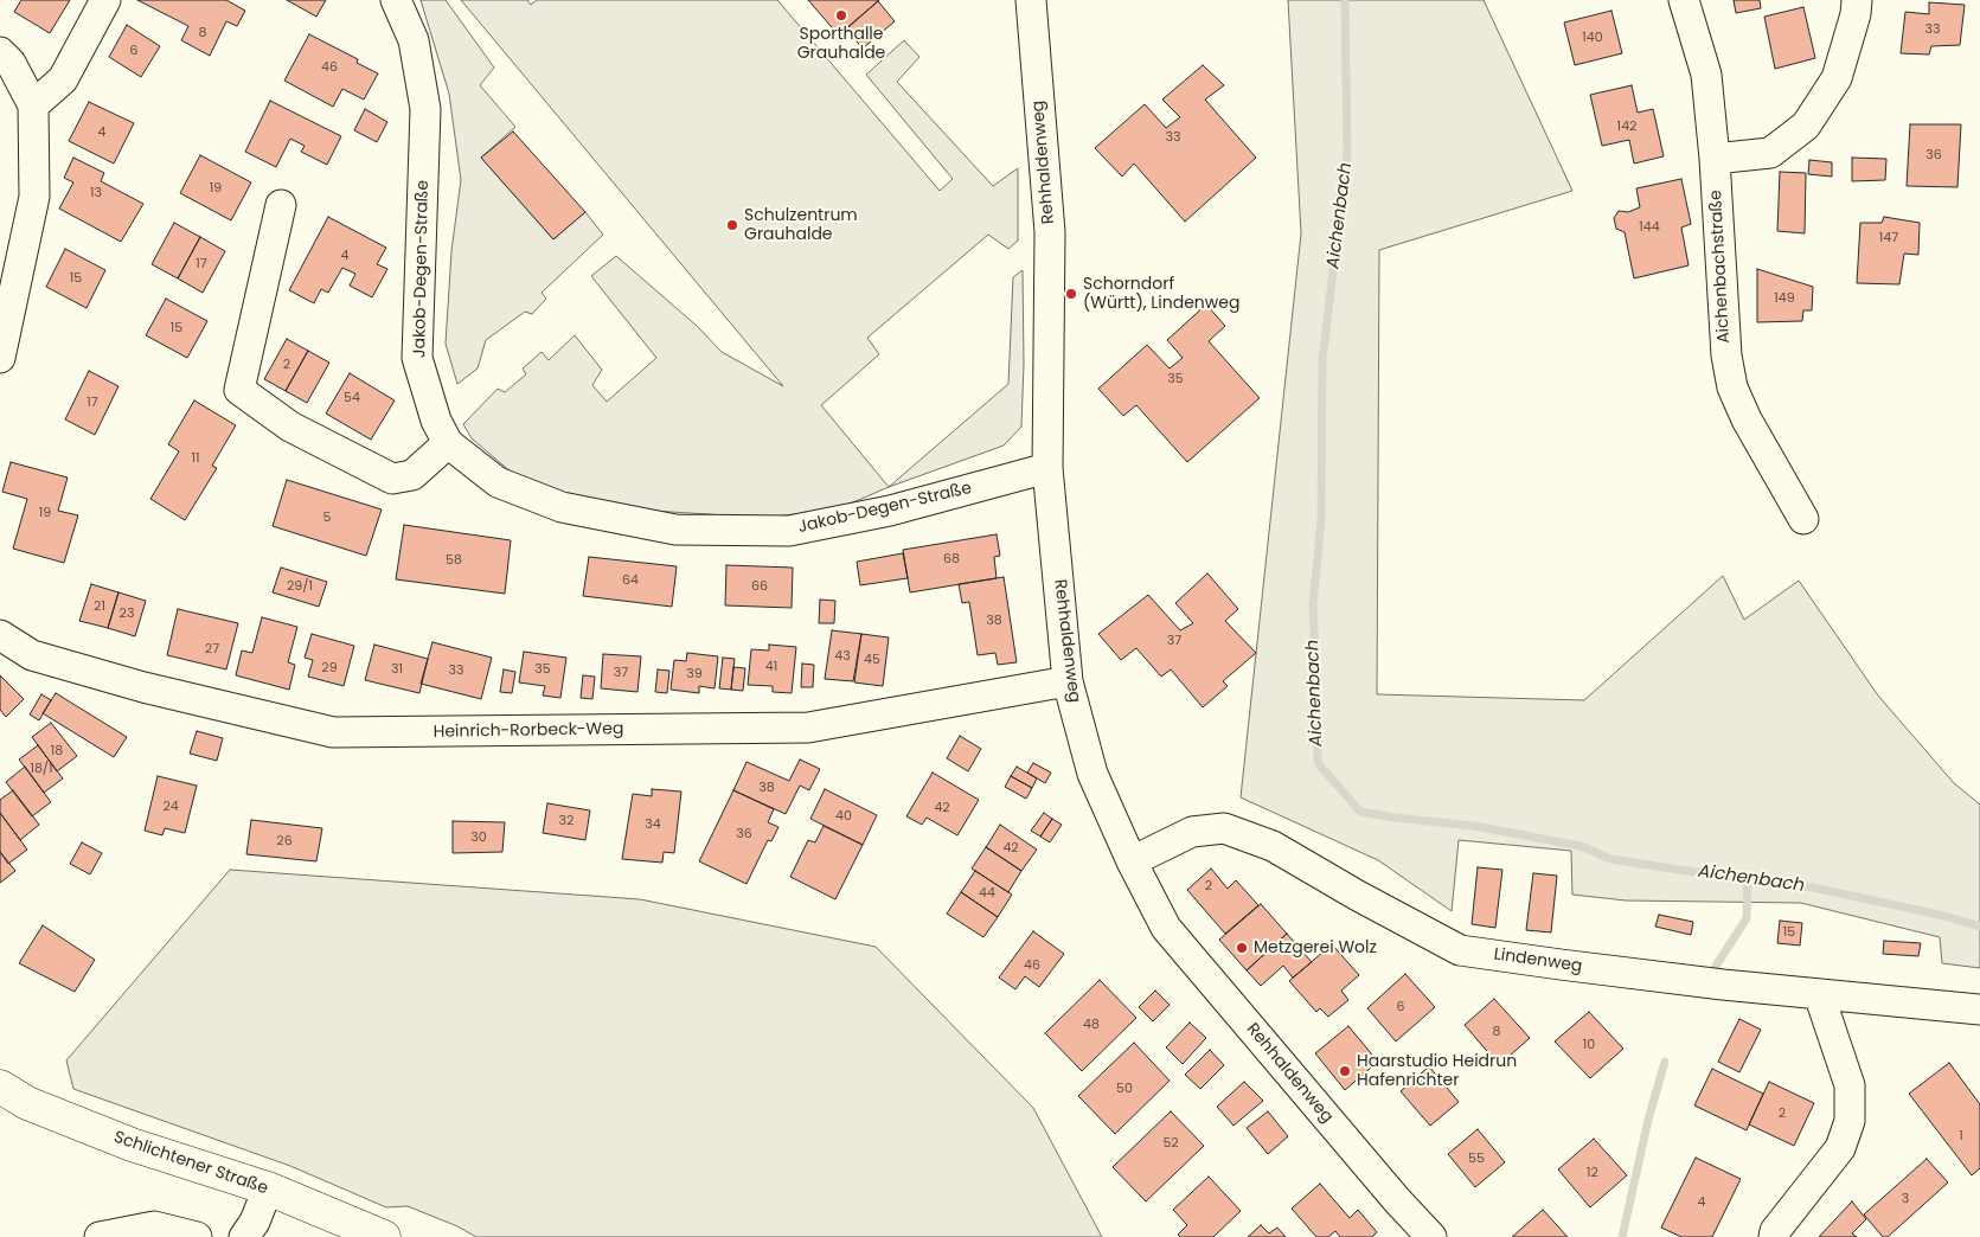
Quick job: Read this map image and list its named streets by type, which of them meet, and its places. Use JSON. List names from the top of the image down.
{
  "streets": {
    "main road": ["Schlichtener Straße"],
    "street": [
      "Rehhaldenweg",
      "Aichenbachstraße",
      "Jakob-Degen-Straße",
      "Heinrich-Rorbeck-Weg",
      "Lindenweg"
    ]
  },
  "crossings": [
    ["Rehhaldenweg", "Jakob-Degen-Straße"],
    ["Rehhaldenweg", "Heinrich-Rorbeck-Weg"],
    ["Rehhaldenweg", "Lindenweg"]
  ],
  "water": ["Aichenbach"],
  "places": [
    "Sporthalle Grauhalde",
    "Schulzentrum Grauhalde",
    "Schorndorf (Württ), Lindenweg",
    "Metzgerei Wolz",
    "Haarstudio Heidrun Hafenrichter"
  ],
  "house_numbers": [
    "33",
    "8",
    "140",
    "6",
    "46",
    "142",
    "4",
    "33",
    "36",
    "19",
    "13",
    "144",
    "147",
    "4",
    "17",
    "15",
    "149",
    "15",
    "2",
    "35",
    "54",
    "17",
    "11",
    "19",
    "5",
    "68",
    "58",
    "64",
    "29/1",
    "66",
    "21",
    "23",
    "38",
    "37",
    "27",
    "43",
    "45",
    "41",
    "29",
    "31",
    "35",
    "33",
    "37",
    "39",
    "18",
    "18/1",
    "38",
    "24",
    "42",
    "40",
    "32",
    "34",
    "36",
    "30",
    "26",
    "42",
    "2",
    "44",
    "15",
    "46",
    "6",
    "48",
    "8",
    "10",
    "50",
    "2",
    "1",
    "52",
    "55",
    "12",
    "3",
    "4"
  ]
}
